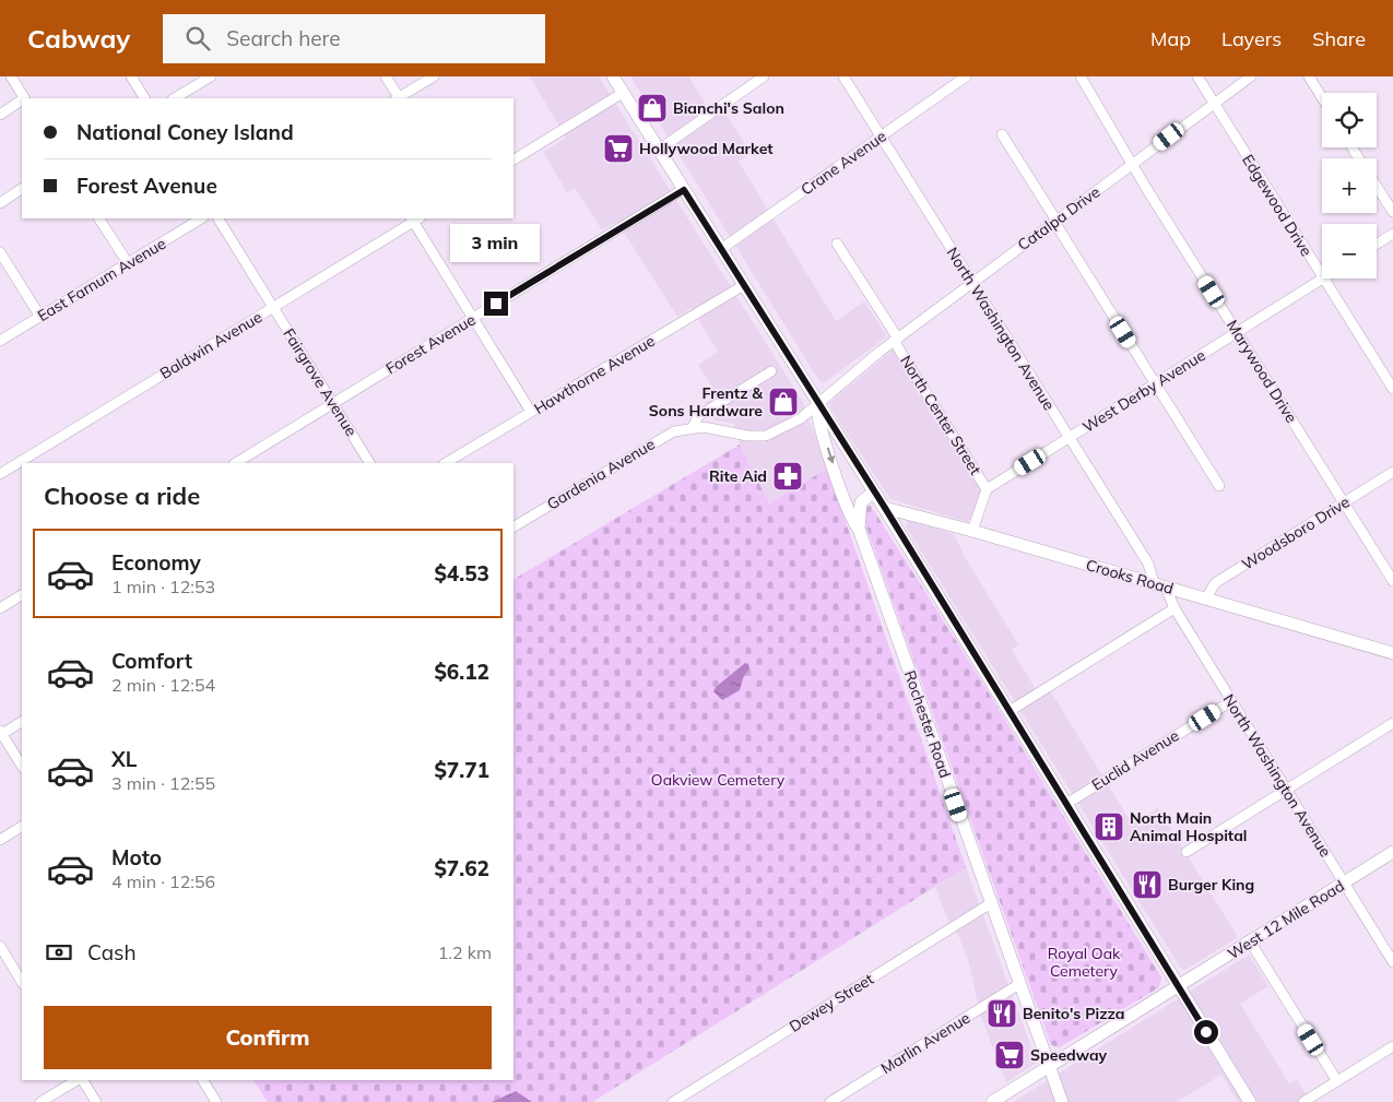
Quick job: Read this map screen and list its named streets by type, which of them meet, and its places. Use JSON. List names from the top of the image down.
{
  "streets": {
    "main road": ["Crooks Road", "Rochester Road", "West 12 Mile Road"],
    "street": [
      "Crane Avenue",
      "Edgewood Drive",
      "Catalpa Drive",
      "East Farnum Avenue",
      "North Washington Avenue",
      "Forest Avenue",
      "Baldwin Avenue",
      "Marywood Drive",
      "Hawthorne Avenue",
      "Fairgrove Avenue",
      "West Derby Avenue",
      "North Center Street",
      "Gardenia Avenue",
      "Woodsboro Drive",
      "Euclid Avenue",
      "Dewey Street",
      "Marlin Avenue"
    ]
  },
  "crossings": [
    ["Crane Avenue", "North Washington Avenue"],
    ["Edgewood Drive", "Catalpa Drive"],
    ["Edgewood Drive", "West Derby Avenue"],
    ["Catalpa Drive", "North Washington Avenue"],
    ["Catalpa Drive", "Marywood Drive"],
    ["Catalpa Drive", "North Center Street"],
    ["Catalpa Drive", "Gardenia Avenue"],
    ["North Washington Avenue", "West Derby Avenue"],
    ["North Washington Avenue", "Crooks Road"],
    ["North Washington Avenue", "Euclid Avenue"],
    ["North Washington Avenue", "West 12 Mile Road"],
    ["Forest Avenue", "Fairgrove Avenue"],
    ["Baldwin Avenue", "Fairgrove Avenue"],
    ["Marywood Drive", "West Derby Avenue"],
    ["Marywood Drive", "Woodsboro Drive"],
    ["West Derby Avenue", "North Center Street"],
    ["Woodsboro Drive", "Crooks Road"],
    ["Rochester Road", "West 12 Mile Road"],
    ["Rochester Road", "Dewey Street"],
    ["Rochester Road", "Marlin Avenue"]
  ],
  "parks": ["Oakview Cemetery", "Royal Oak Cemetery"],
  "places": {
    "shop": ["Bianchi's Salon", "Frentz & Sons Hardware"],
    "supermarket": ["Hollywood Market", "Speedway"],
    "pharmacy": ["Rite Aid"],
    "building": ["North Main Animal Hospital"],
    "restaurant": ["Burger King", "Benito's Pizza"]
  },
  "page": {
    "header": "Cabway",
    "search": "Search here",
    "nav": ["Map", "Layers", "Share"],
    "map_buttons": ["+", "−"],
    "banner": ["National Coney Island", "Forest Avenue"],
    "bubble": "3 min",
    "heading": "Choose a ride",
    "list": [
      {
        "name": "Economy",
        "note": "1 min · 12:53",
        "value": "$4.53"
      },
      {
        "name": "Comfort",
        "note": "2 min · 12:54",
        "value": "$6.12"
      },
      {
        "name": "XL",
        "note": "3 min · 12:55",
        "value": "$7.71"
      },
      {
        "name": "Moto",
        "note": "4 min · 12:56",
        "value": "$7.62"
      }
    ],
    "pay": ["Cash", "1.2 km"],
    "buttons": "Confirm"
  }
}
